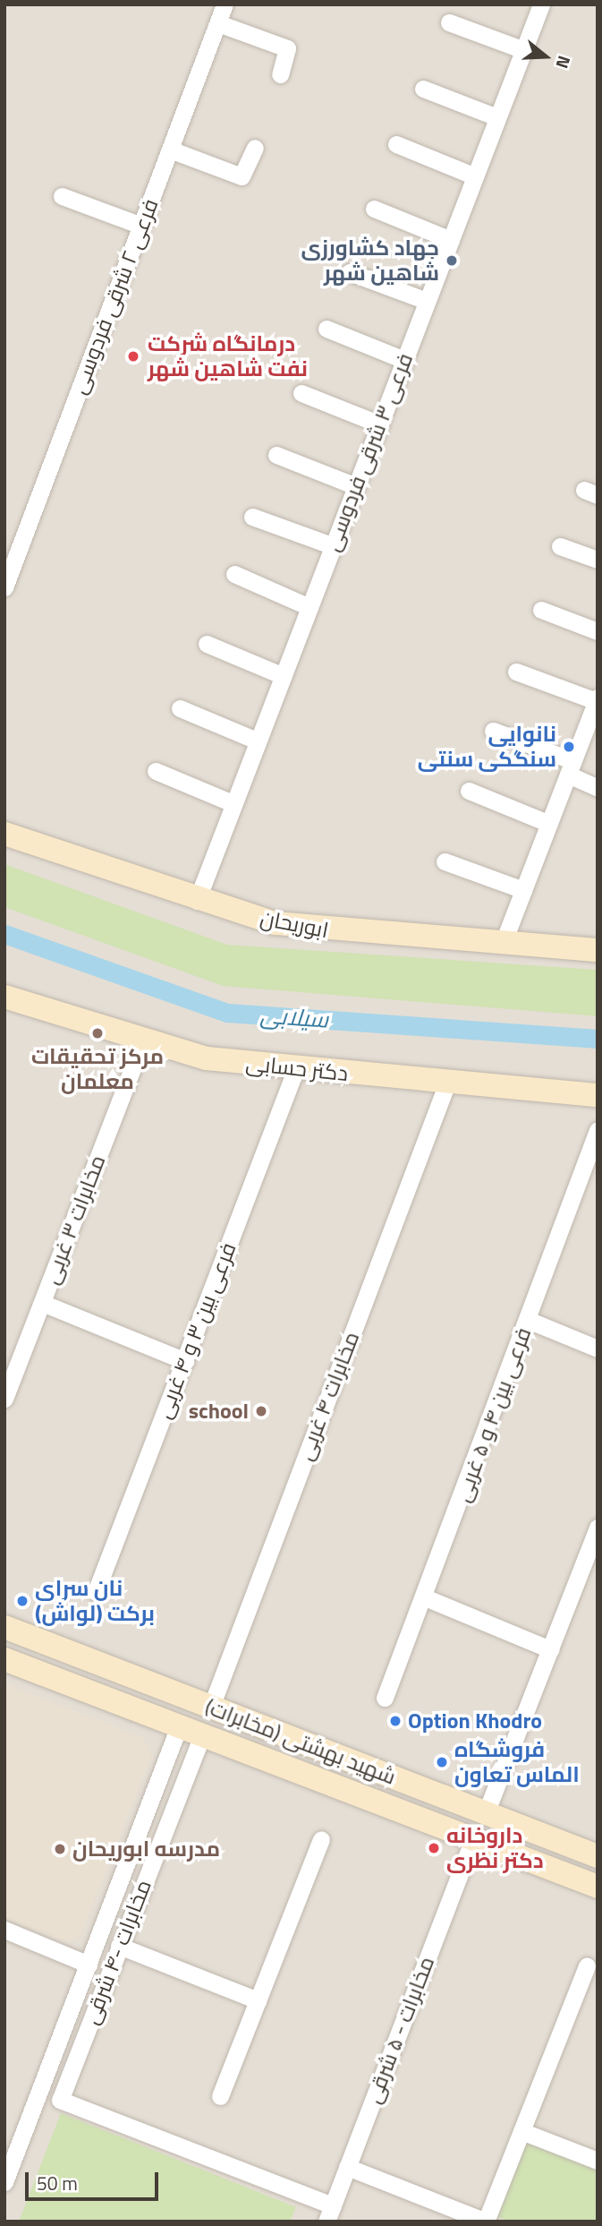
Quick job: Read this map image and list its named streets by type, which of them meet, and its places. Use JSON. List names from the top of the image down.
{
  "streets": {
    "main road": ["ابوریحان", "دکتر حسابی", "شهید بهشتی (مخابرات)"],
    "street": [
      "فرعی ۲ شرقی فردوسی",
      "فرعی ۳ شرقی فردوسی",
      "مخابرات ۳ غربی",
      "فرعی بین ۳ و ۴ غربی",
      "مخابرات ۴ غربی",
      "فرعی بین ۴ و ۵ غربی",
      "مخابرات -۴ شرقی",
      "مخابرات - ۵ شرقی"
    ]
  },
  "crossings": [
    ["فرعی ۳ شرقی فردوسی", "ابوریحان"],
    ["دکتر حسابی", "مخابرات ۳ غربی"],
    ["دکتر حسابی", "فرعی بین ۳ و ۴ غربی"],
    ["دکتر حسابی", "مخابرات ۴ غربی"],
    ["مخابرات ۴ غربی", "شهید بهشتی (مخابرات)"],
    ["شهید بهشتی (مخابرات)", "مخابرات -۴ شرقی"],
    ["شهید بهشتی (مخابرات)", "مخابرات - ۵ شرقی"],
    ["مخابرات -۴ شرقی", "مخابرات - ۵ شرقی"]
  ],
  "water": ["سیلابی"],
  "places": [
    "جهاد کشاورزی شاهین شهر",
    "درمانگاه شرکت نفت شاهین شهر",
    "نانوایی سنگکی سنتی",
    "مرکز تحقیقات معلمان",
    "school",
    "نان سرای برکت (لواش)",
    "Option Khodro",
    "فروشگاه الماس تعاون",
    "داروخانه دکتر نظری",
    "مدرسه ابوریحان"
  ],
  "scale_bar": "50 m",
  "north": "right"
}
